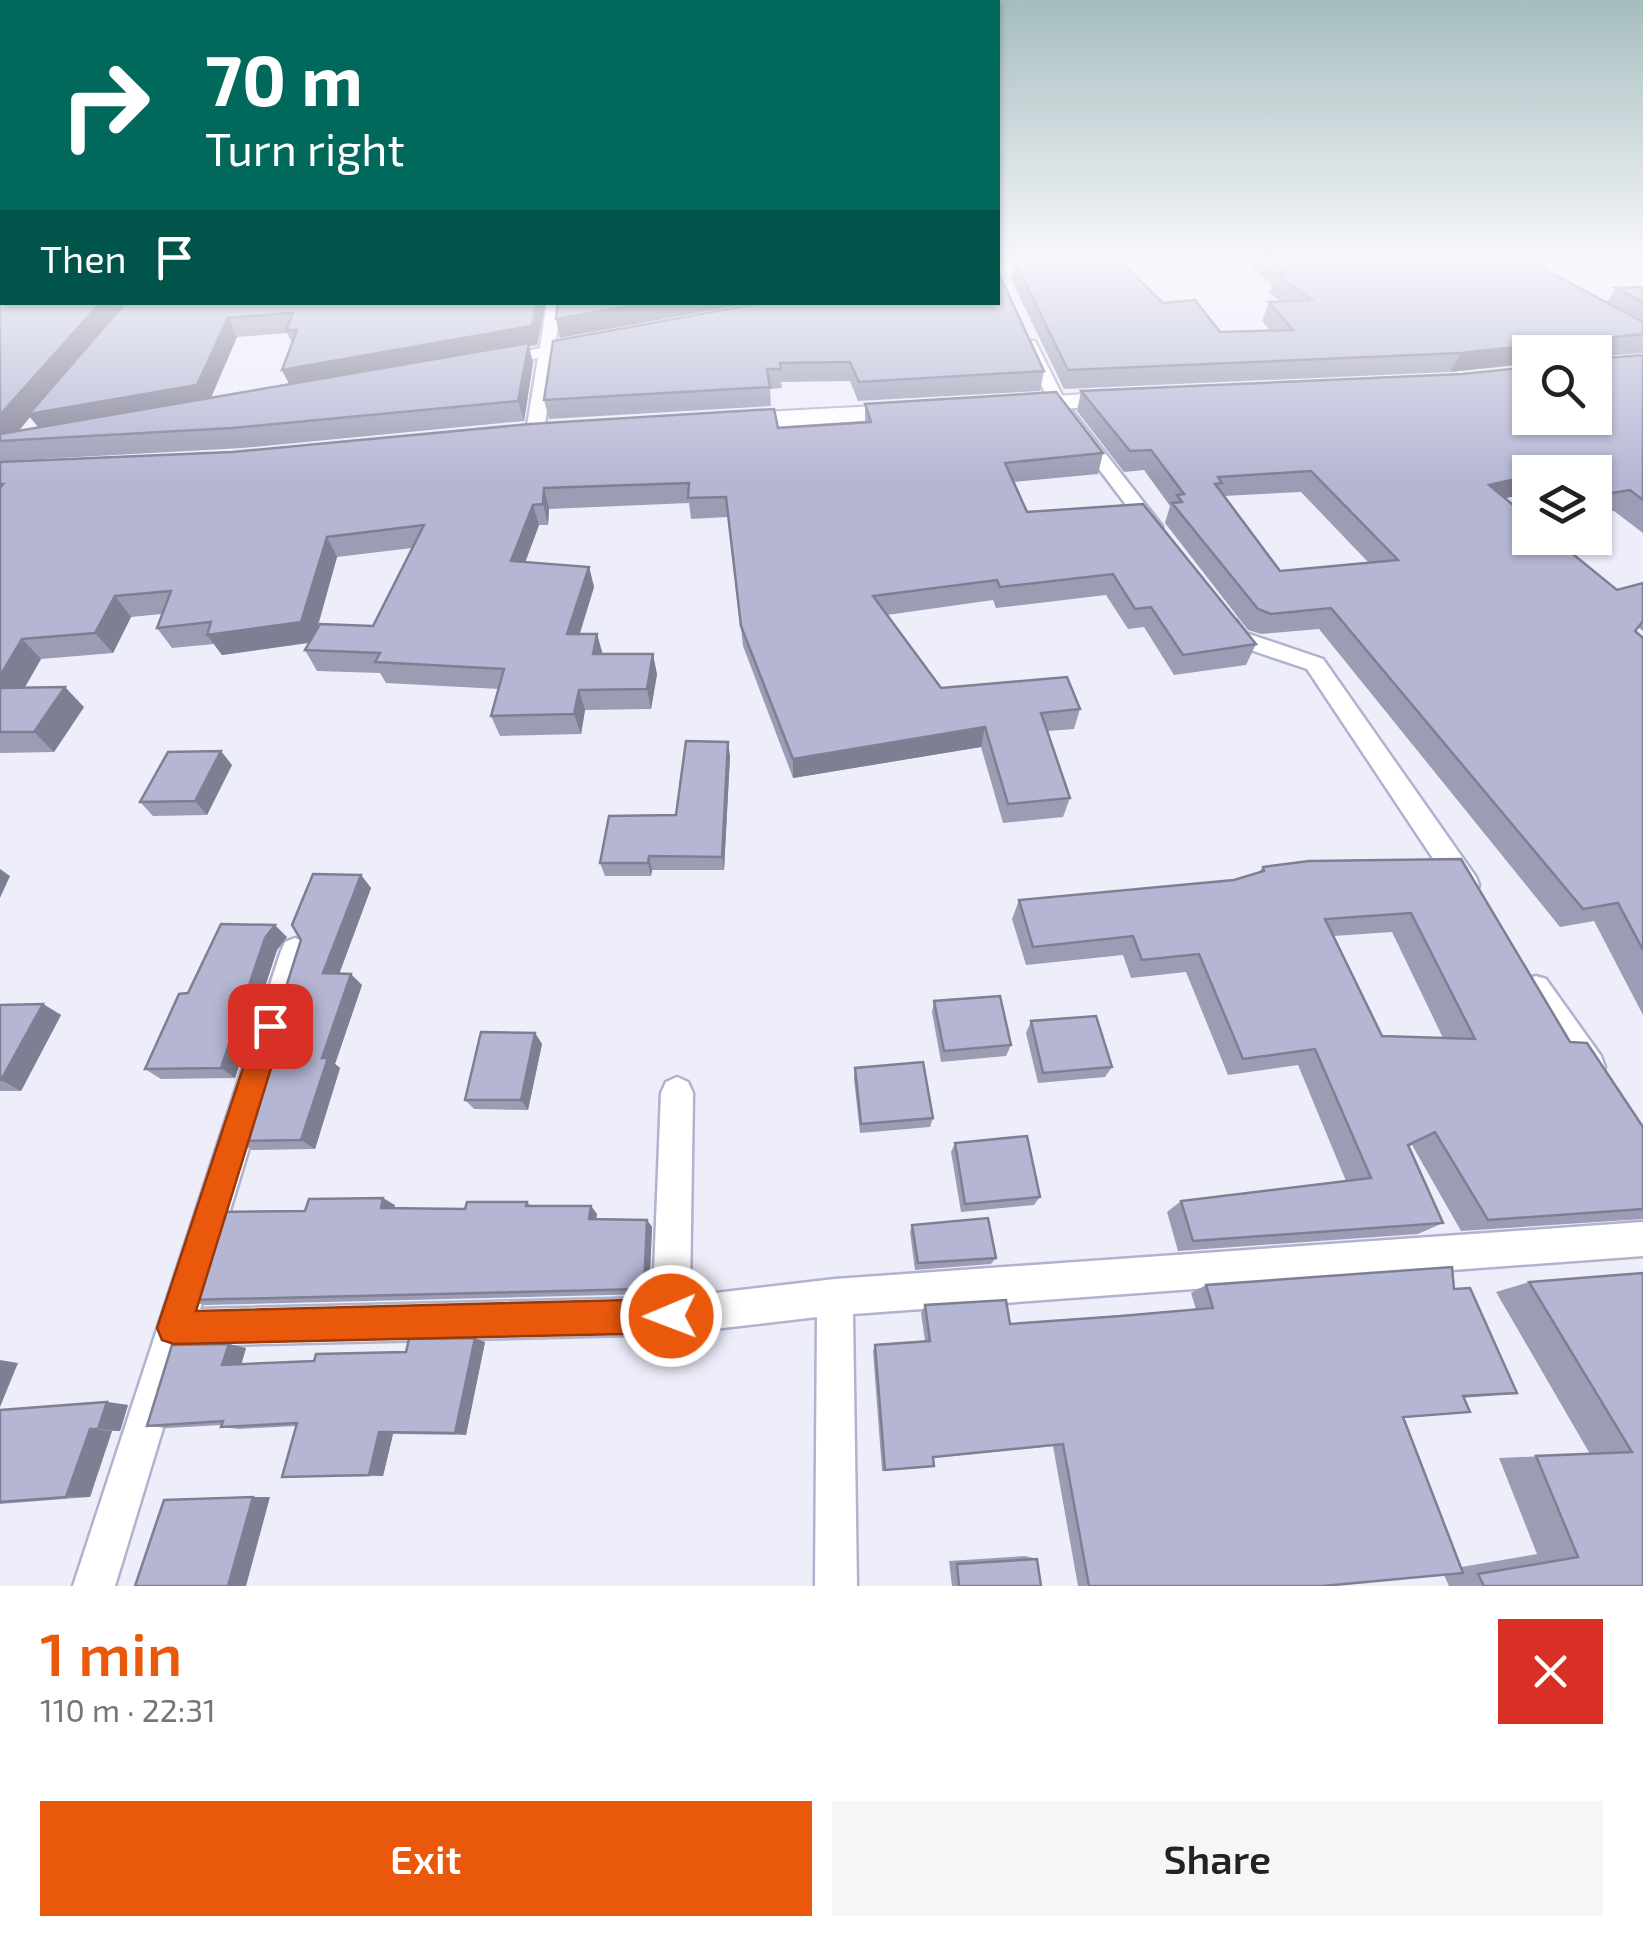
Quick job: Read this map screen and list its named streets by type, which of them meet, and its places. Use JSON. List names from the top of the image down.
{
  "page": {
    "turn": ["70 m", "Turn right"],
    "then": "Then",
    "heading": ["1 min", "110 m · 22:31"],
    "buttons": ["Exit", "Share"]
  }
}
